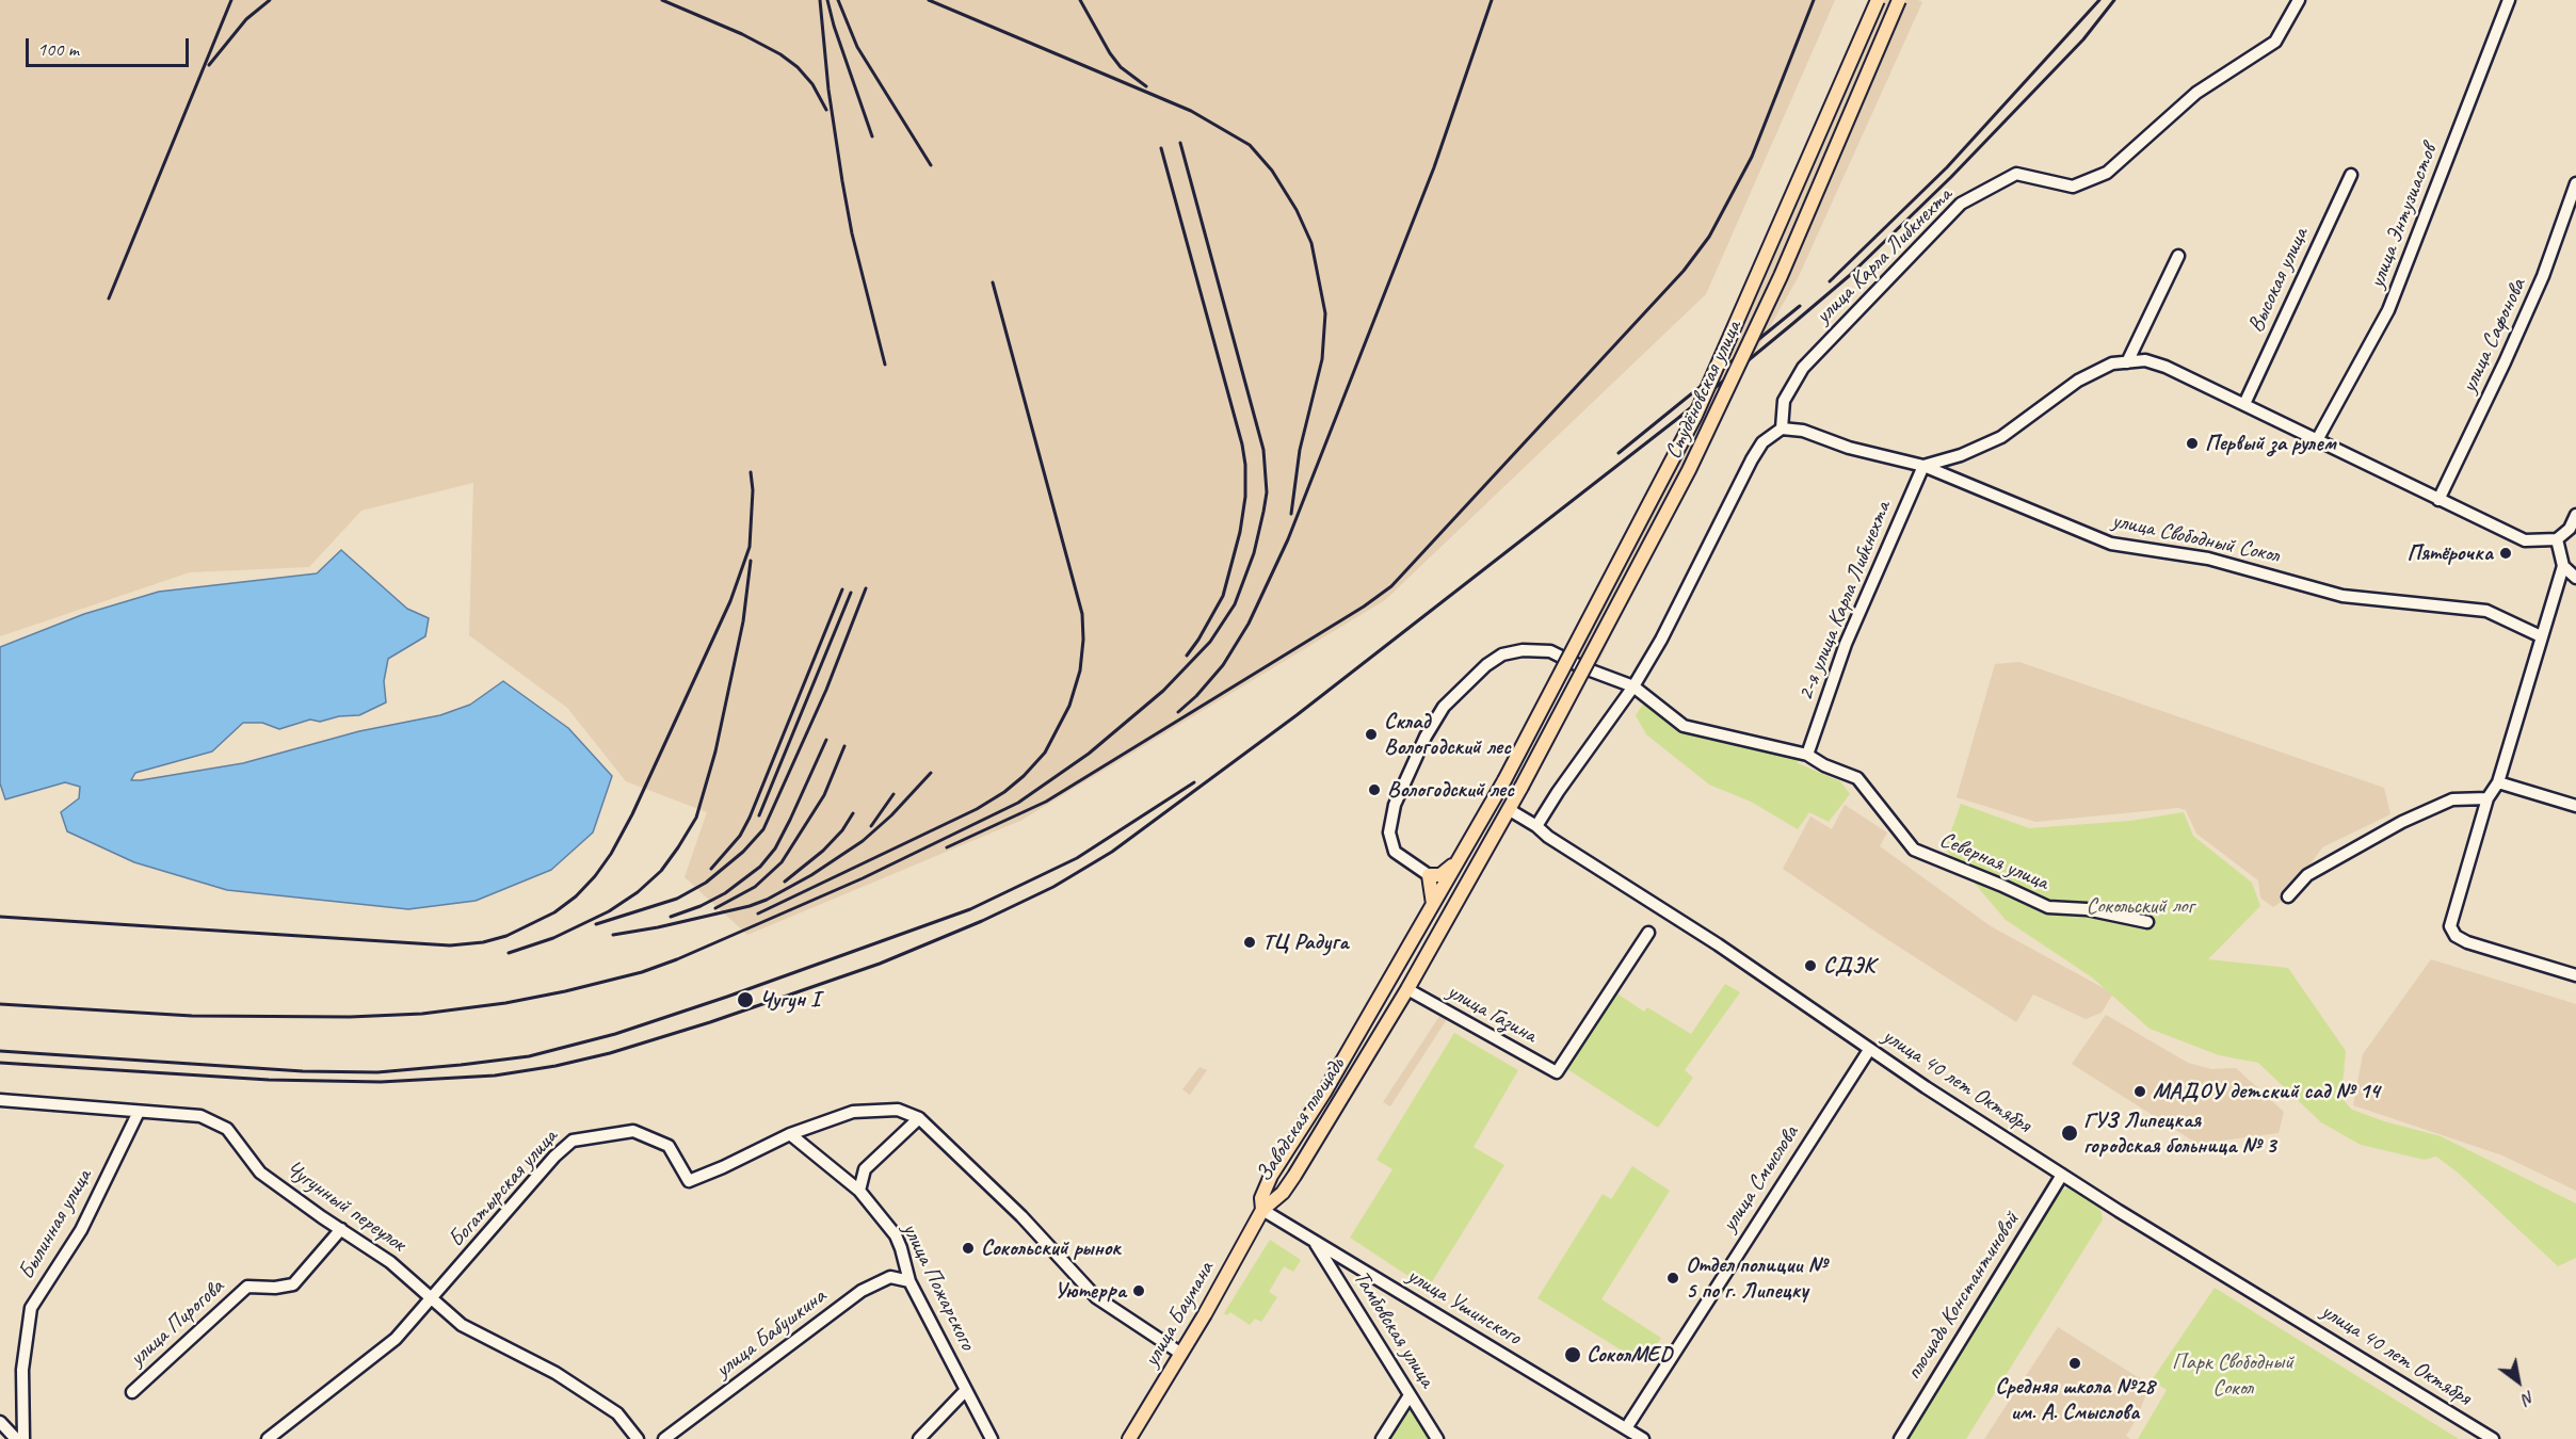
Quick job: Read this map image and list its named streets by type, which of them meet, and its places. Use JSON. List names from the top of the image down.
{
  "streets": {
    "main road": ["Студёновская улица", "Заводская площадь", "улица Баумана"],
    "street": [
      "улица Энтузиастов",
      "улица Карла Либкнехта",
      "Высокая улица",
      "улица Сафонова",
      "улица Свободный Сокол",
      "2-я улица Карла Либкнехта",
      "Северная улица",
      "улица Газина",
      "улица 40 лет Октября",
      "улица Смыслова",
      "Богатырская улица",
      "Чугунный переулок",
      "Былинная улица",
      "улица Пожарского",
      "площадь Константиновой",
      "улица Ушинского",
      "улица Пирогова",
      "Тамбовская улица",
      "улица Бабушкина"
    ]
  },
  "crossings": [
    ["улица Карла Либкнехта", "улица Свободный Сокол"],
    ["Студёновская улица", "Заводская площадь"],
    ["улица Свободный Сокол", "2-я улица Карла Либкнехта"],
    ["2-я улица Карла Либкнехта", "Северная улица"],
    ["улица Газина", "Заводская площадь"],
    ["улица 40 лет Октября", "Заводская площадь"],
    ["улица 40 лет Октября", "улица Смыслова"],
    ["улица 40 лет Октября", "площадь Константиновой"],
    ["Заводская площадь", "улица Ушинского"],
    ["Заводская площадь", "улица Баумана"],
    ["улица Смыслова", "улица Ушинского"],
    ["Богатырская улица", "Чугунный переулок"],
    ["Чугунный переулок", "Былинная улица"],
    ["Чугунный переулок", "улица Пирогова"],
    ["улица Пожарского", "улица Бабушкина"],
    ["улица Ушинского", "улица Баумана"],
    ["улица Ушинского", "Тамбовская улица"]
  ],
  "parks": ["Сокольский лог", "Парк Свободный Сокол"],
  "places": [
    "Первый за рулем",
    "Пятёрочка",
    "Склад Вологодский лес",
    "Вологодский лес",
    "ТЦ Радуга",
    "СДЭК",
    "Чугун I",
    "МАДОУ детский сад № 14",
    "ГУЗ Липецкая городская больница № 3",
    "Сокольский рынок",
    "Отдел полиции № 5 по г. Липецку",
    "Уютерра",
    "СоколMED",
    "Средняя школа №28 им. А. Смыслова"
  ],
  "scale_bar": "100 m",
  "north": "bottom right"
}
